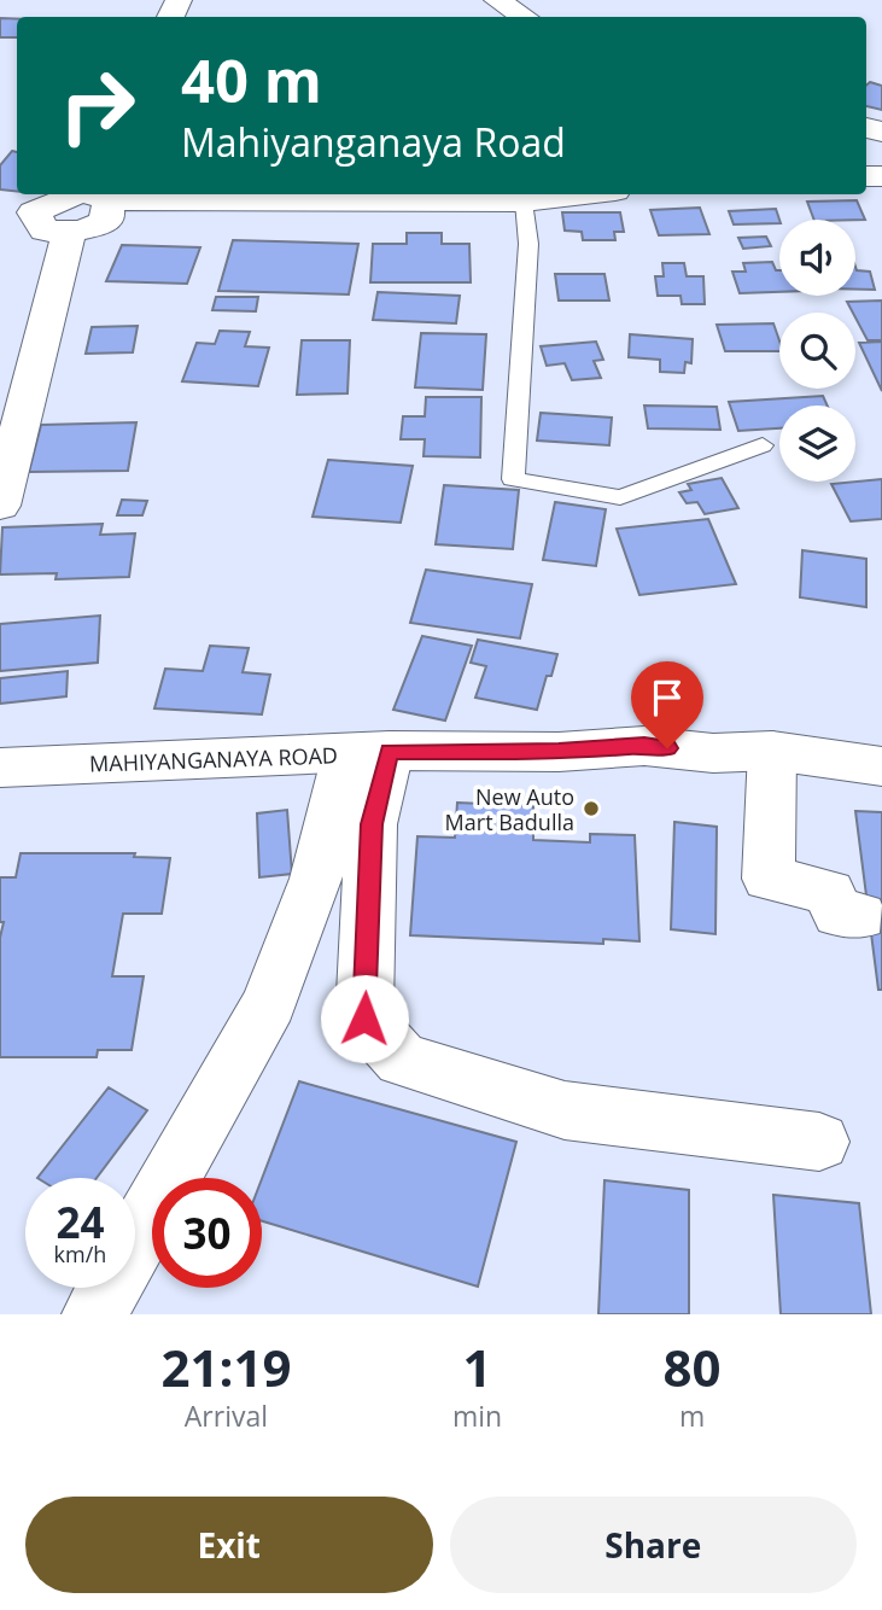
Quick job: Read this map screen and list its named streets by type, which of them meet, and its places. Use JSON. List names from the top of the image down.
{
  "streets": {
    "street": ["MAHIYANGANAYA ROAD"]
  },
  "places": ["New Auto Mart Badulla"],
  "page": {
    "turn": ["40 m", "Mahiyanganaya Road"],
    "speed": "24 km/h",
    "limit": "30",
    "eta": [
      "21:19",
      "Arrival",
      "1",
      "min",
      "80",
      "m"
    ],
    "buttons": ["Exit", "Share"]
  }
}
